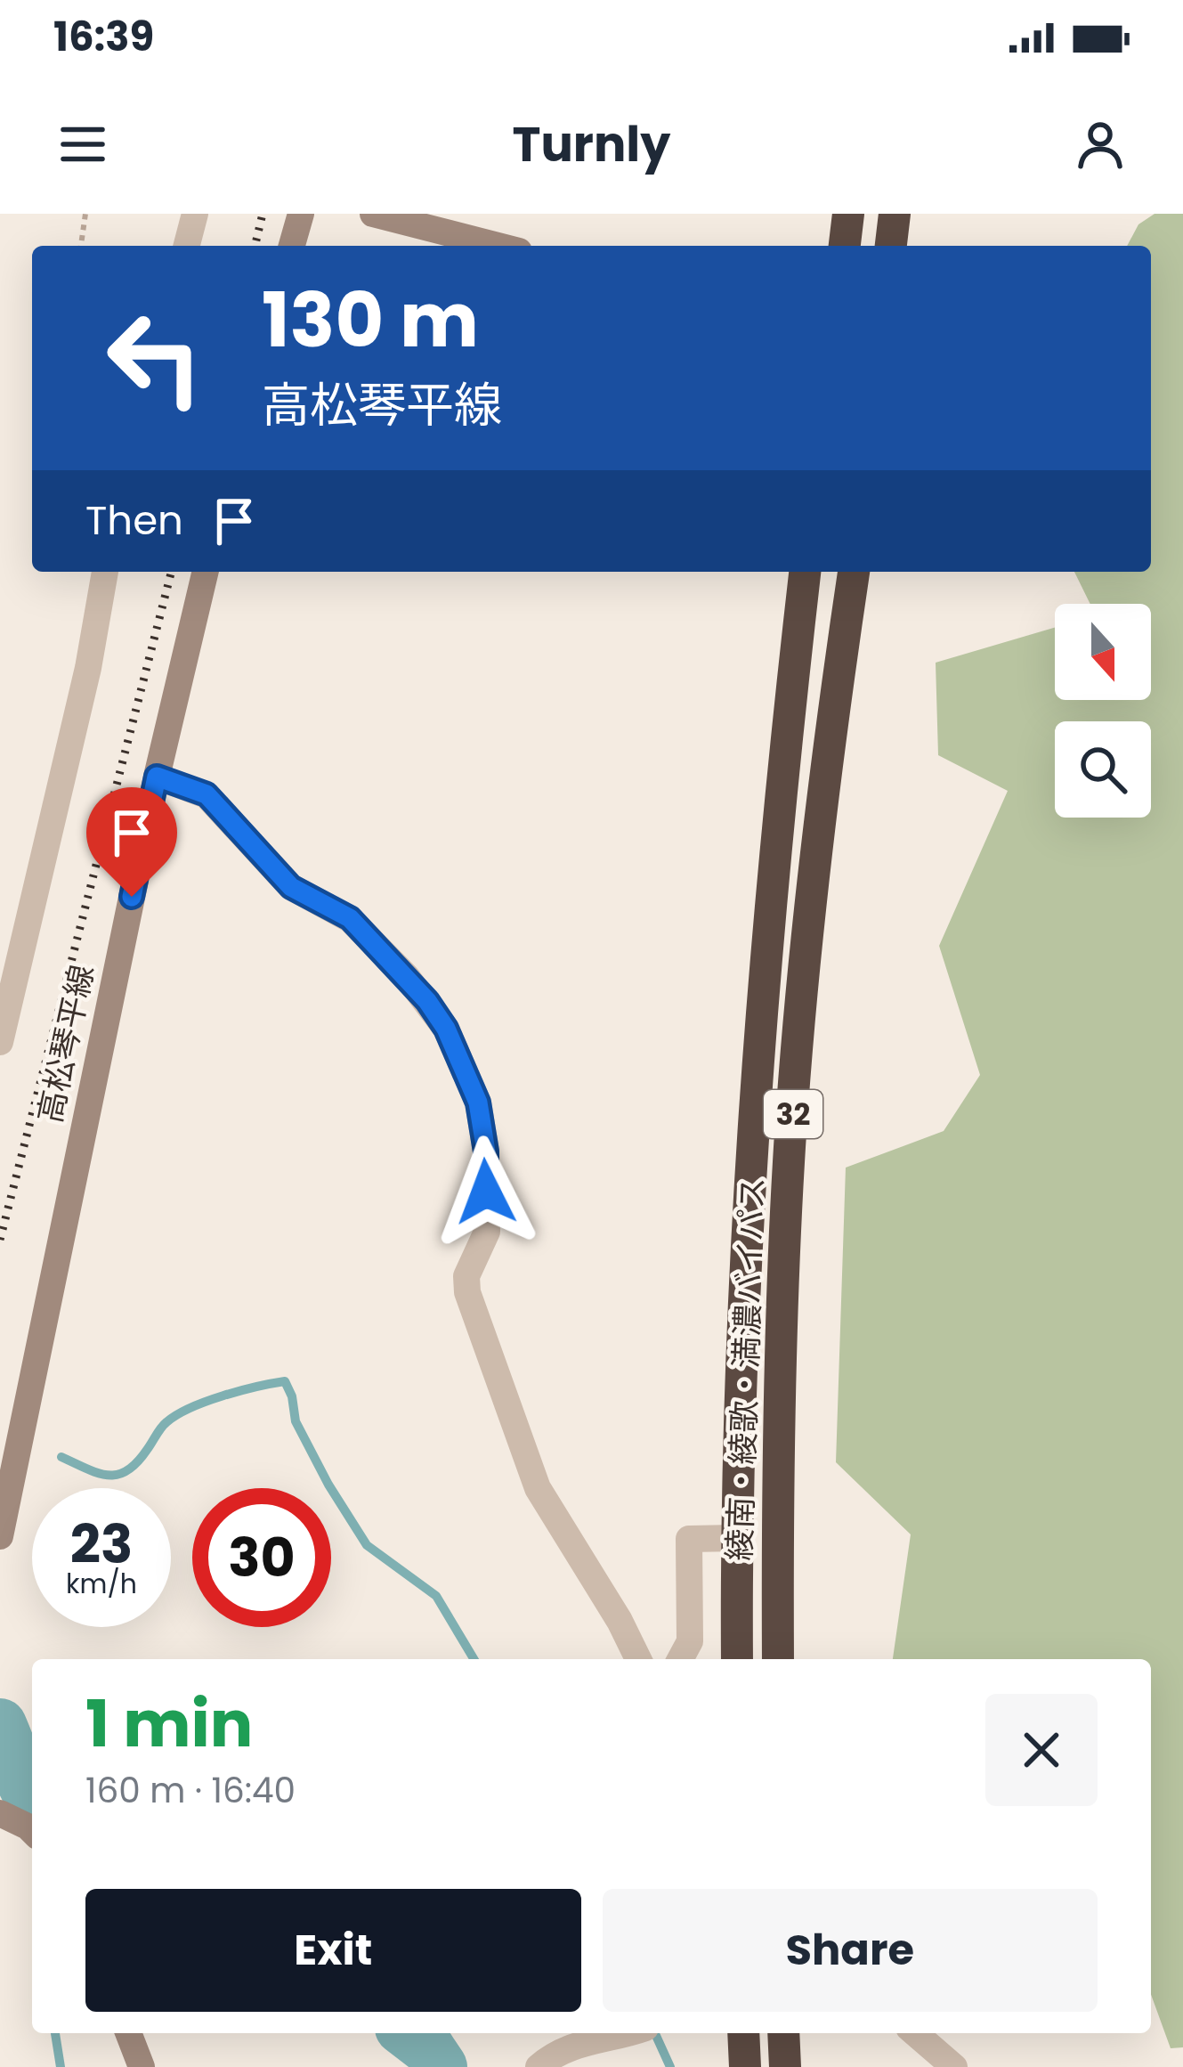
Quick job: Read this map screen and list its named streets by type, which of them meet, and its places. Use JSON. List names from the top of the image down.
{
  "streets": {
    "highway": ["32", "綾南・綾歌・満濃バイパス"],
    "main road": ["高松琴平線"]
  },
  "north": "bottom",
  "page": {
    "status": "16:39",
    "header": "Turnly",
    "turn": ["130 m", "高松琴平線"],
    "then": "Then",
    "speed": "23 km/h",
    "limit": "30",
    "heading": ["1 min", "160 m · 16:40"],
    "buttons": ["Exit", "Share"]
  }
}
